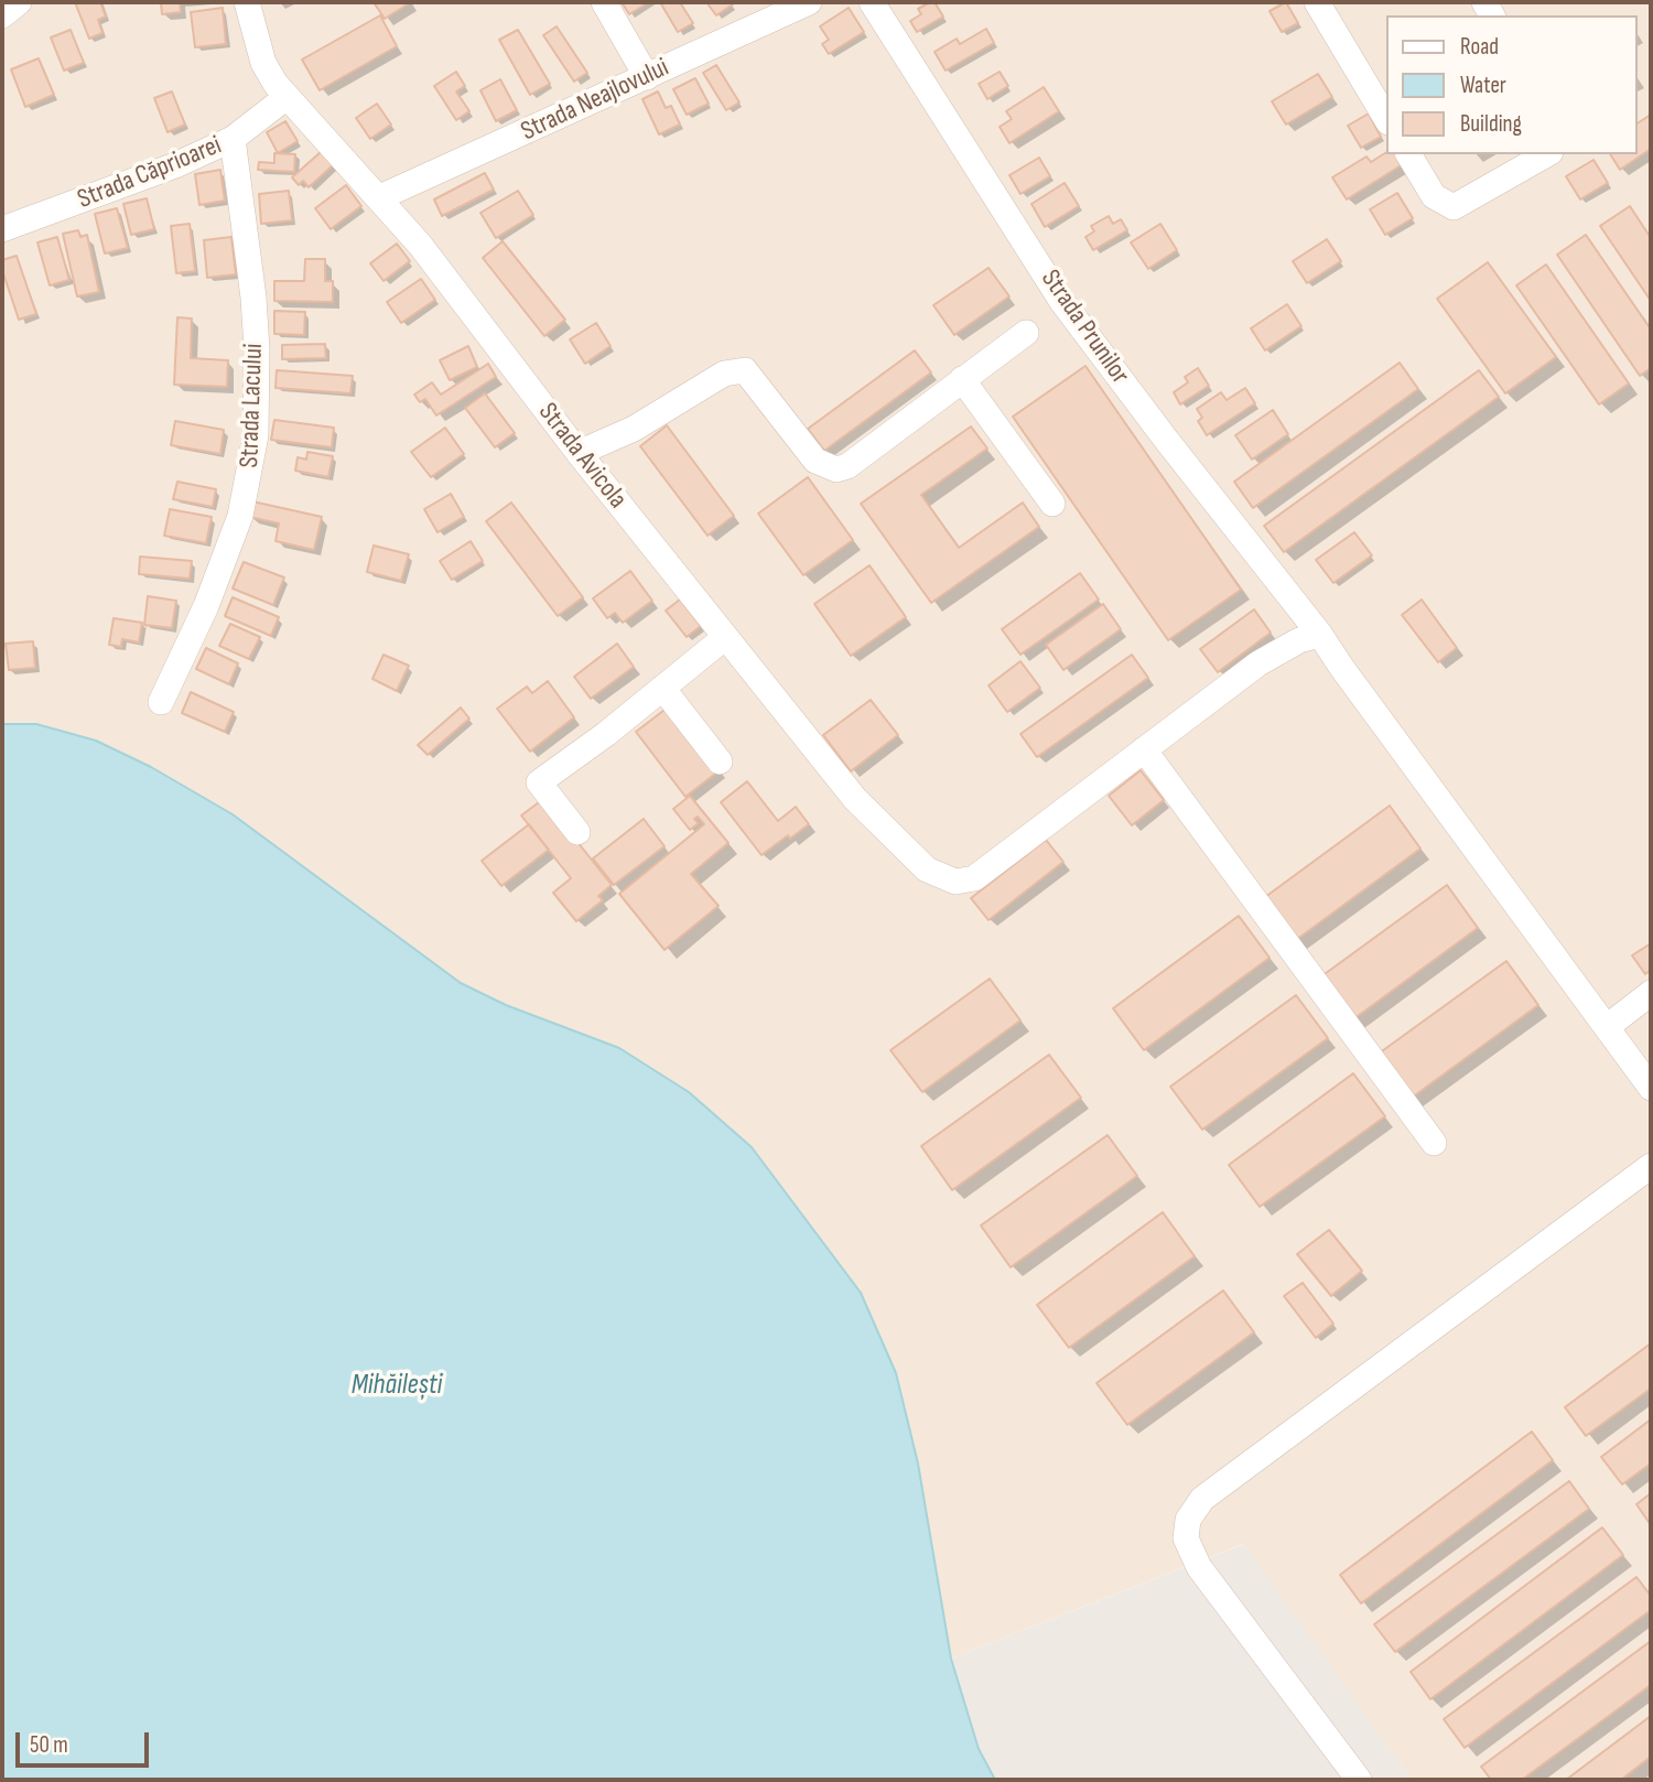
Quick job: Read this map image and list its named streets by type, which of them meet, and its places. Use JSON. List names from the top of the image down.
{
  "streets": {
    "street": [
      "Strada Neajlovului",
      "Strada Căprioarei",
      "Strada Prunilor",
      "Strada Lacului",
      "Strada Avicola"
    ]
  },
  "crossings": [
    ["Strada Neajlovului", "Strada Avicola"],
    ["Strada Căprioarei", "Strada Lacului"],
    ["Strada Căprioarei", "Strada Avicola"]
  ],
  "water": ["Mihăilești"],
  "legend": ["Road", "Water", "Building"],
  "scale_bar": "50 m"
}
